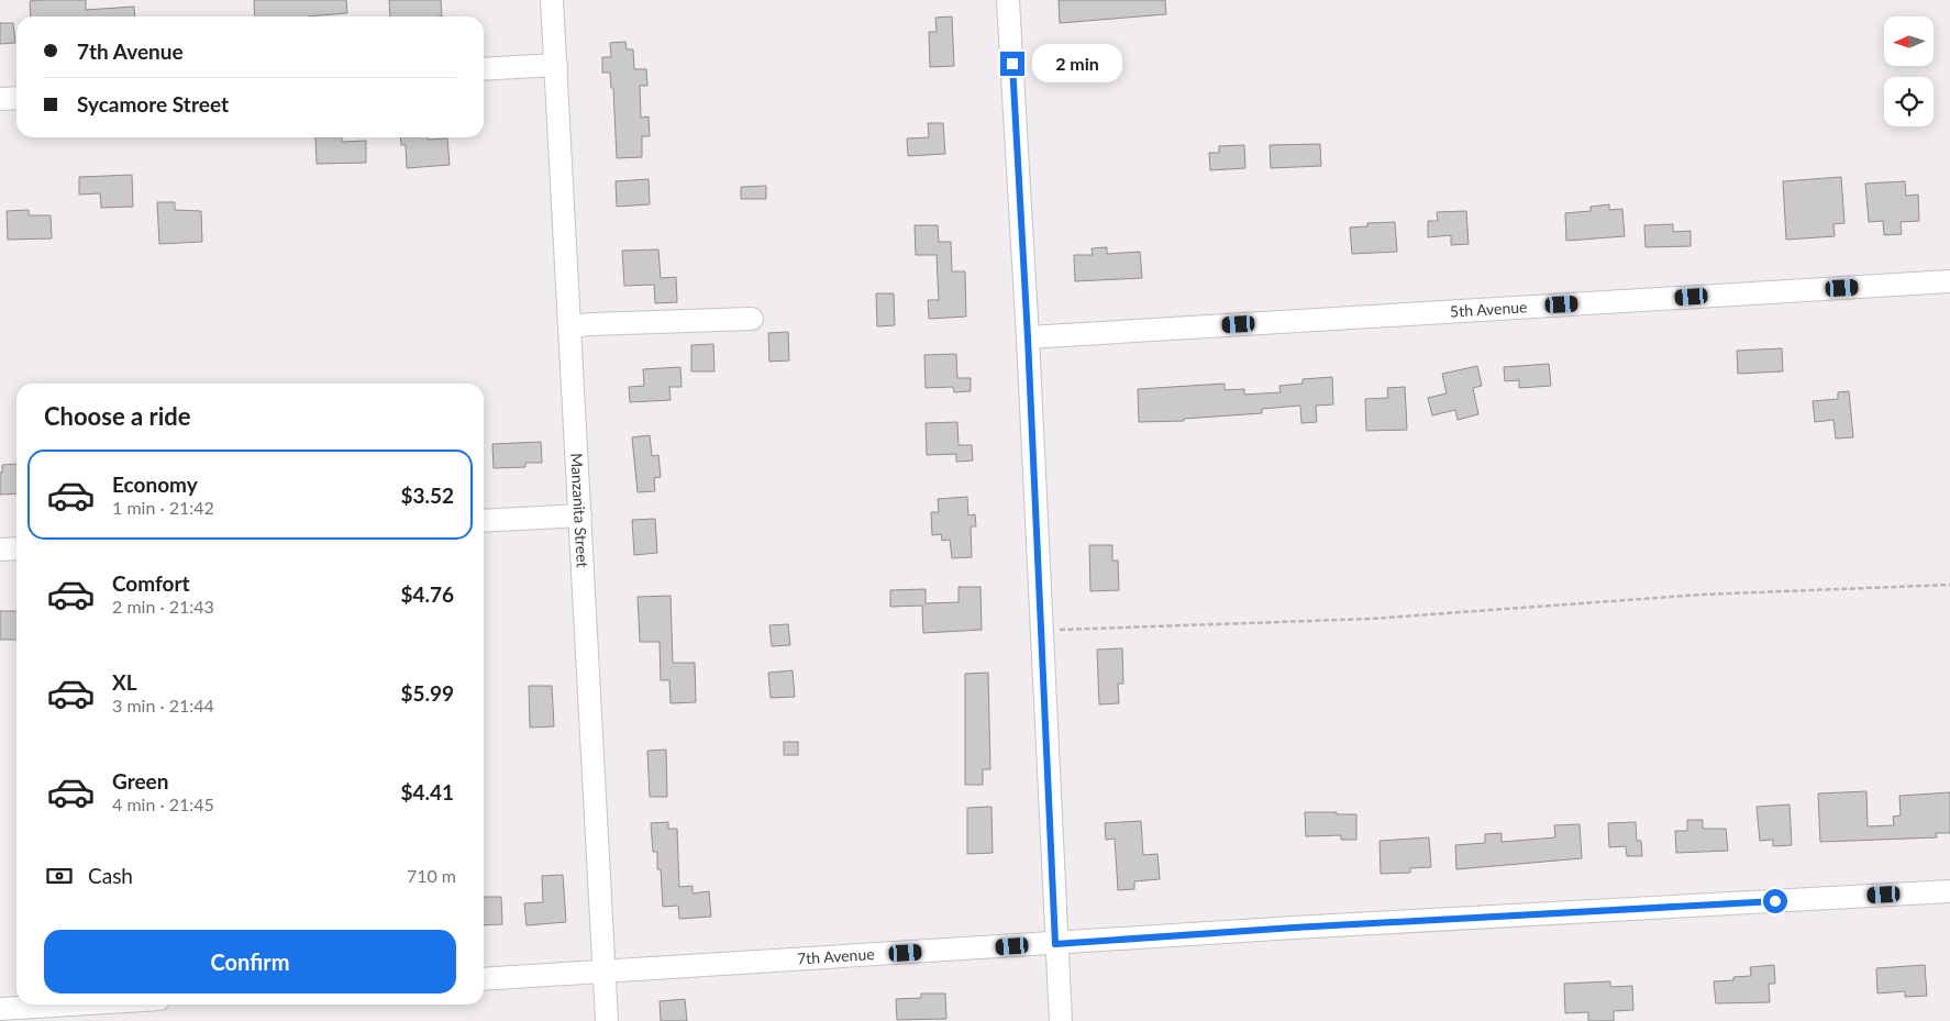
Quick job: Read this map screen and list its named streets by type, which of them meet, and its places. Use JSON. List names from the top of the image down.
{
  "streets": {
    "street": ["5th Avenue", "Manzanita Street", "7th Avenue"]
  },
  "crossings": [
    ["Manzanita Street", "7th Avenue"]
  ],
  "north": "left",
  "page": {
    "banner": ["7th Avenue", "Sycamore Street"],
    "bubble": "2 min",
    "heading": "Choose a ride",
    "list": [
      {
        "name": "Economy",
        "note": "1 min · 21:42",
        "value": "$3.52"
      },
      {
        "name": "Comfort",
        "note": "2 min · 21:43",
        "value": "$4.76"
      },
      {
        "name": "XL",
        "note": "3 min · 21:44",
        "value": "$5.99"
      },
      {
        "name": "Green",
        "note": "4 min · 21:45",
        "value": "$4.41"
      }
    ],
    "pay": ["Cash", "710 m"],
    "buttons": "Confirm"
  }
}
